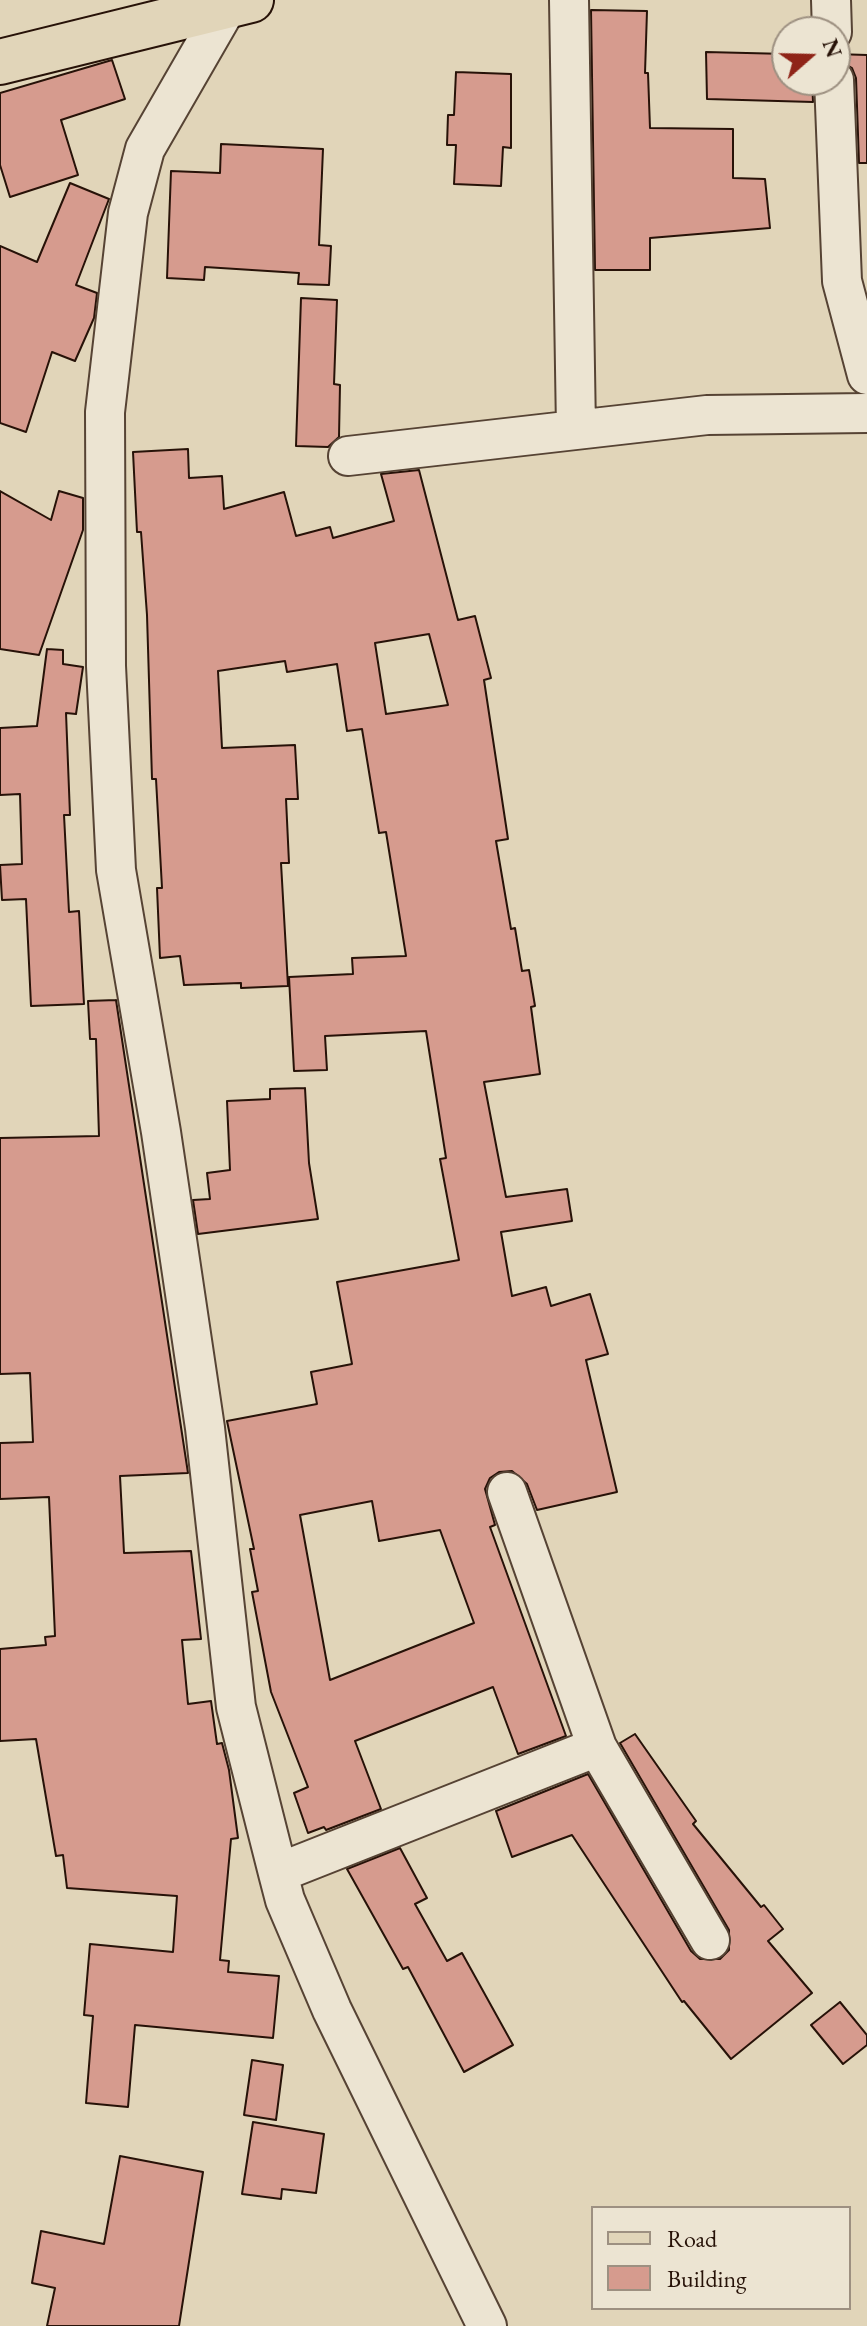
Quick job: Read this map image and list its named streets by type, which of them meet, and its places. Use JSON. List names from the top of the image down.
{
  "legend": ["Road", "Building"],
  "north": "right"
}
